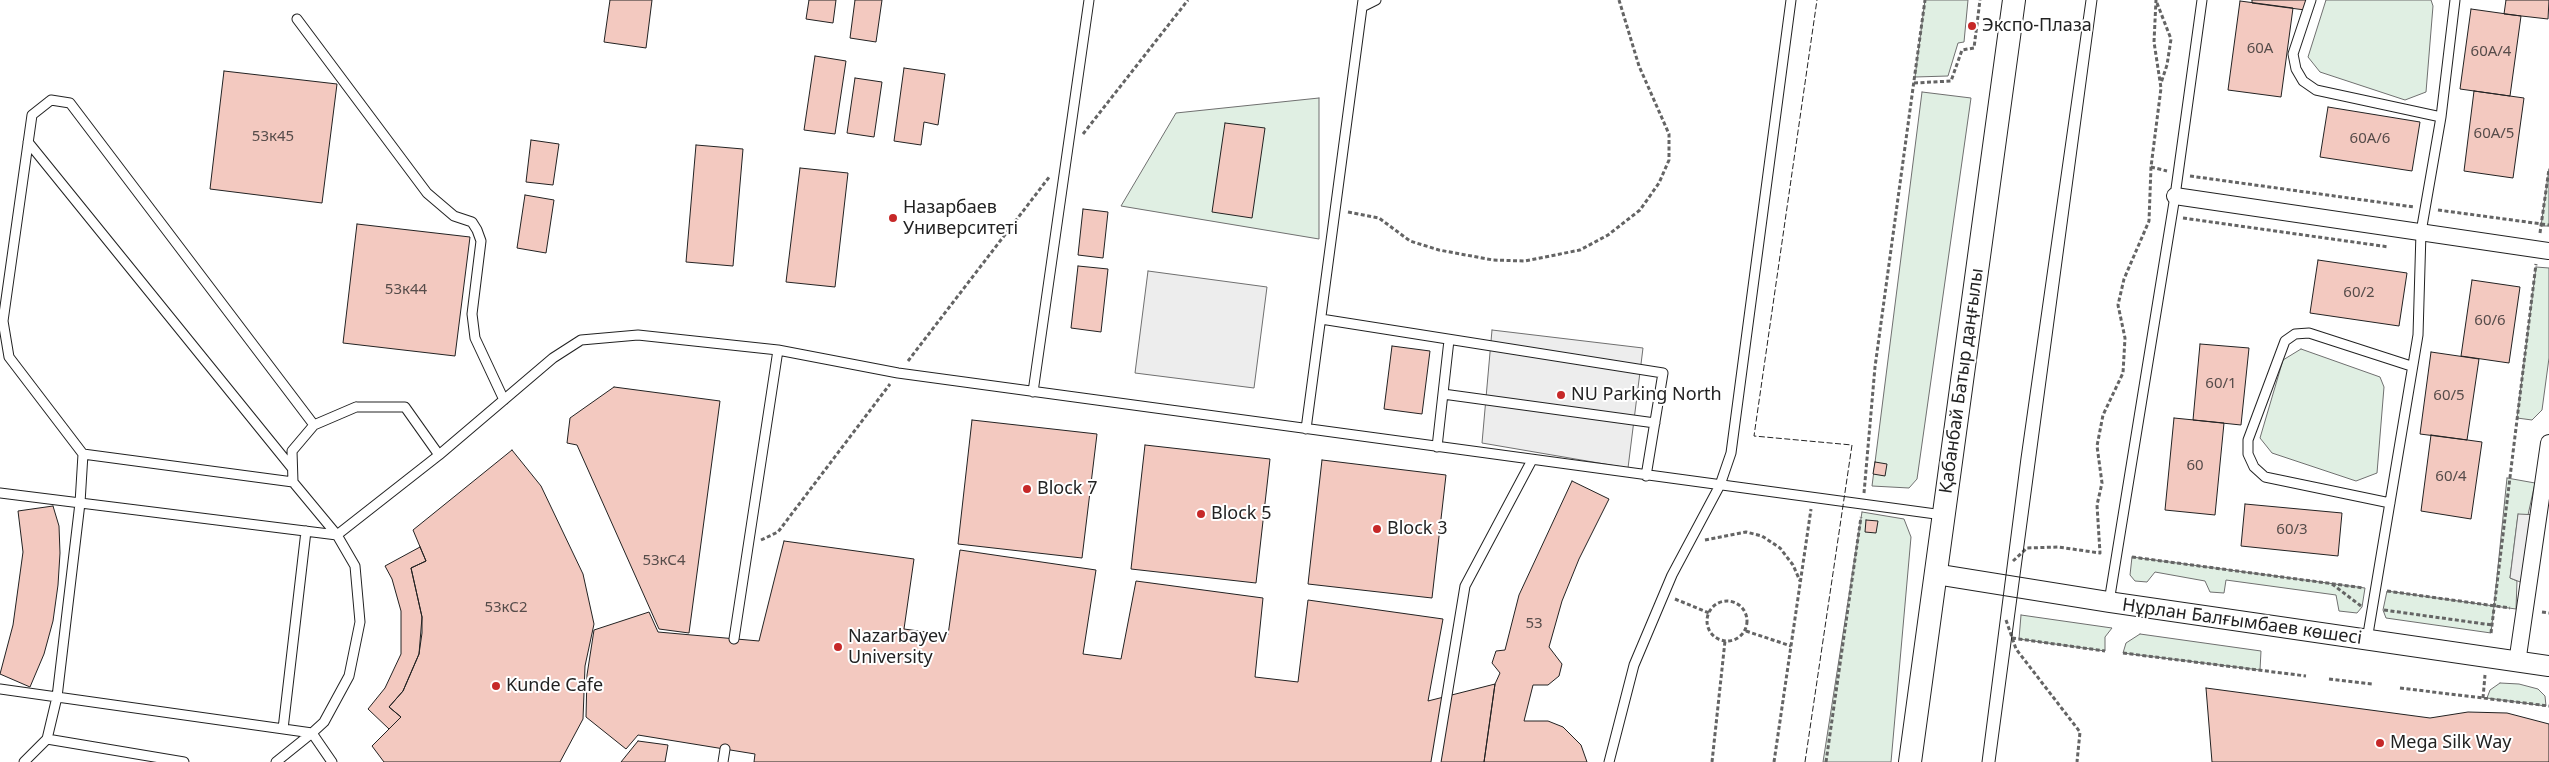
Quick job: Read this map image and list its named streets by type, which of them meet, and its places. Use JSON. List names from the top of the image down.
{
  "streets": {
    "main road": ["Қабанбай Батыр даңғылы"],
    "street": ["Нұрлан Балғымбаев көшесі"]
  },
  "crossings": [
    ["Қабанбай Батыр даңғылы", "Нұрлан Балғымбаев көшесі"]
  ],
  "places": [
    "Экспо-Плаза",
    "Назарбаев Университеті",
    "NU Parking North",
    "Block 7",
    "Block 5",
    "Block 3",
    "Nazarbayev University",
    "Kunde Cafe",
    "Mega Silk Way"
  ],
  "house_numbers": [
    "60А",
    "60А/4",
    "60А/5",
    "53к45",
    "60А/6",
    "53к44",
    "60/2",
    "60/6",
    "60/1",
    "60/5",
    "60",
    "60/4",
    "60/3",
    "53кС4",
    "53кС2",
    "53"
  ]
}
